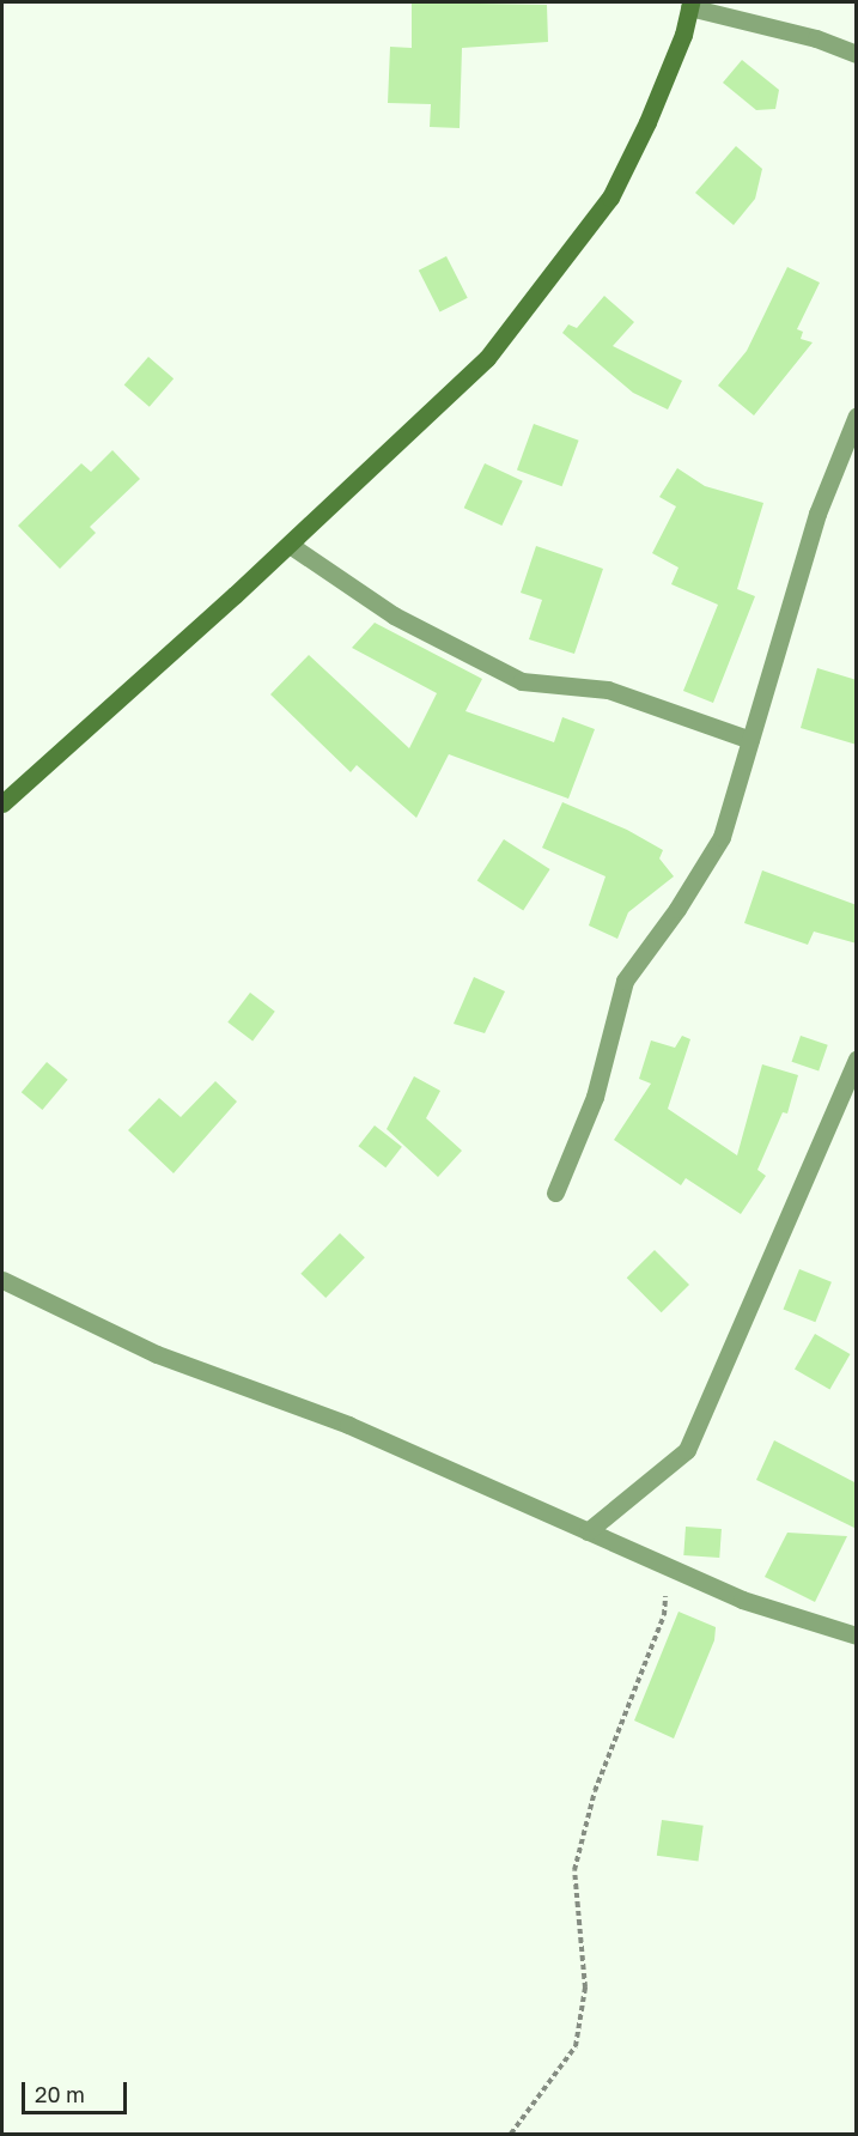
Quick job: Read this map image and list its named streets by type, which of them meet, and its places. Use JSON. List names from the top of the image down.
{
  "scale_bar": "20 m"
}
